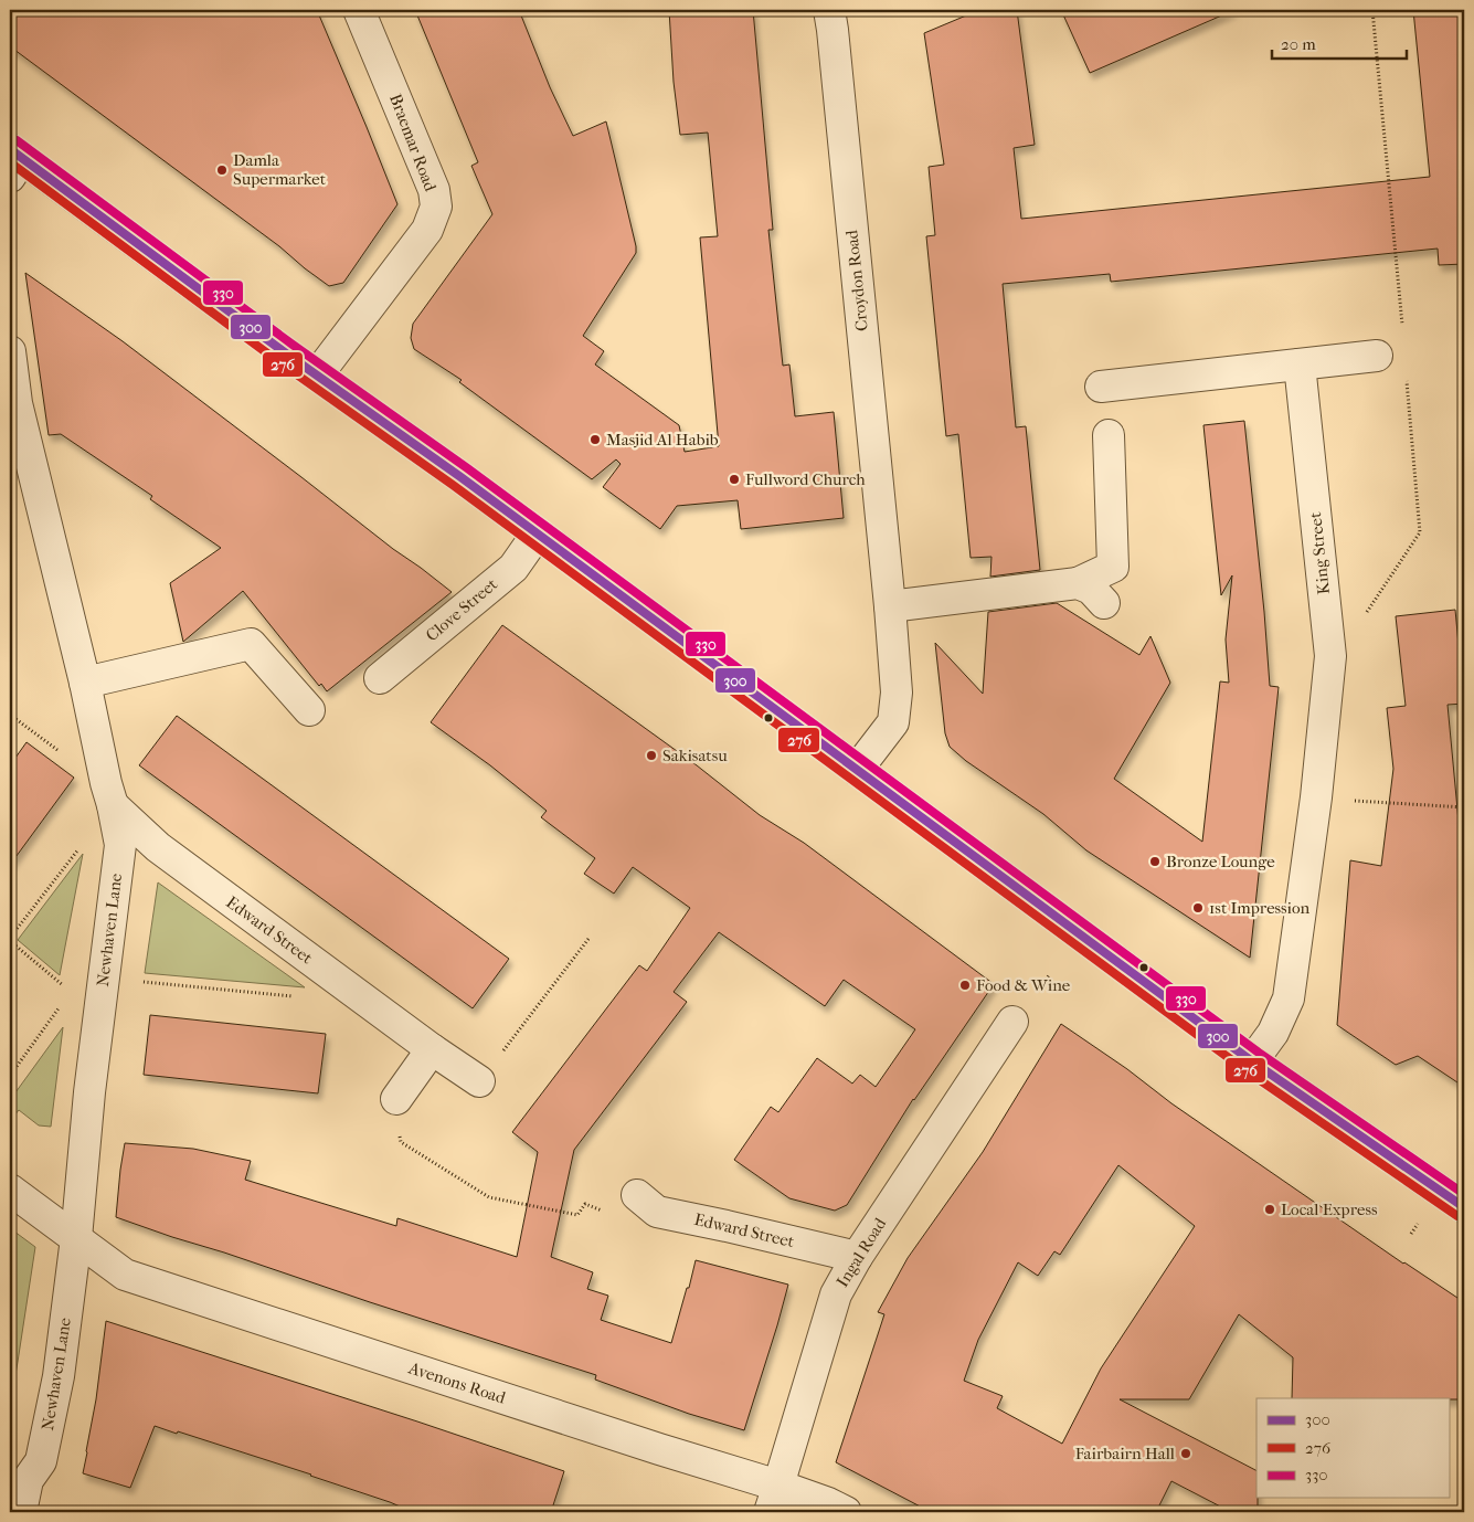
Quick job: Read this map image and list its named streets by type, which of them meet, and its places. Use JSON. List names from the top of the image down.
{
  "streets": {
    "street": [
      "Braemar Road",
      "Croydon Road",
      "King Street",
      "Clove Street",
      "Newhaven Lane",
      "Edward Street",
      "Ingal Road",
      "Avenons Road"
    ]
  },
  "crossings": [
    ["Newhaven Lane", "Edward Street"],
    ["Newhaven Lane", "Avenons Road"],
    ["Edward Street", "Ingal Road"],
    ["Ingal Road", "Avenons Road"]
  ],
  "places": [
    "Damla Supermarket",
    "Masjid Al Habib",
    "Fullword Church",
    "Sakisatsu",
    "Bronze Lounge",
    "1st Impression",
    "Food & Wine",
    "Local Express",
    "Fairbairn Hall"
  ],
  "lines": ["transit line 330", "transit line 300", "transit line 276"],
  "legend": ["300", "276", "330"],
  "scale_bar": "20 m"
}
